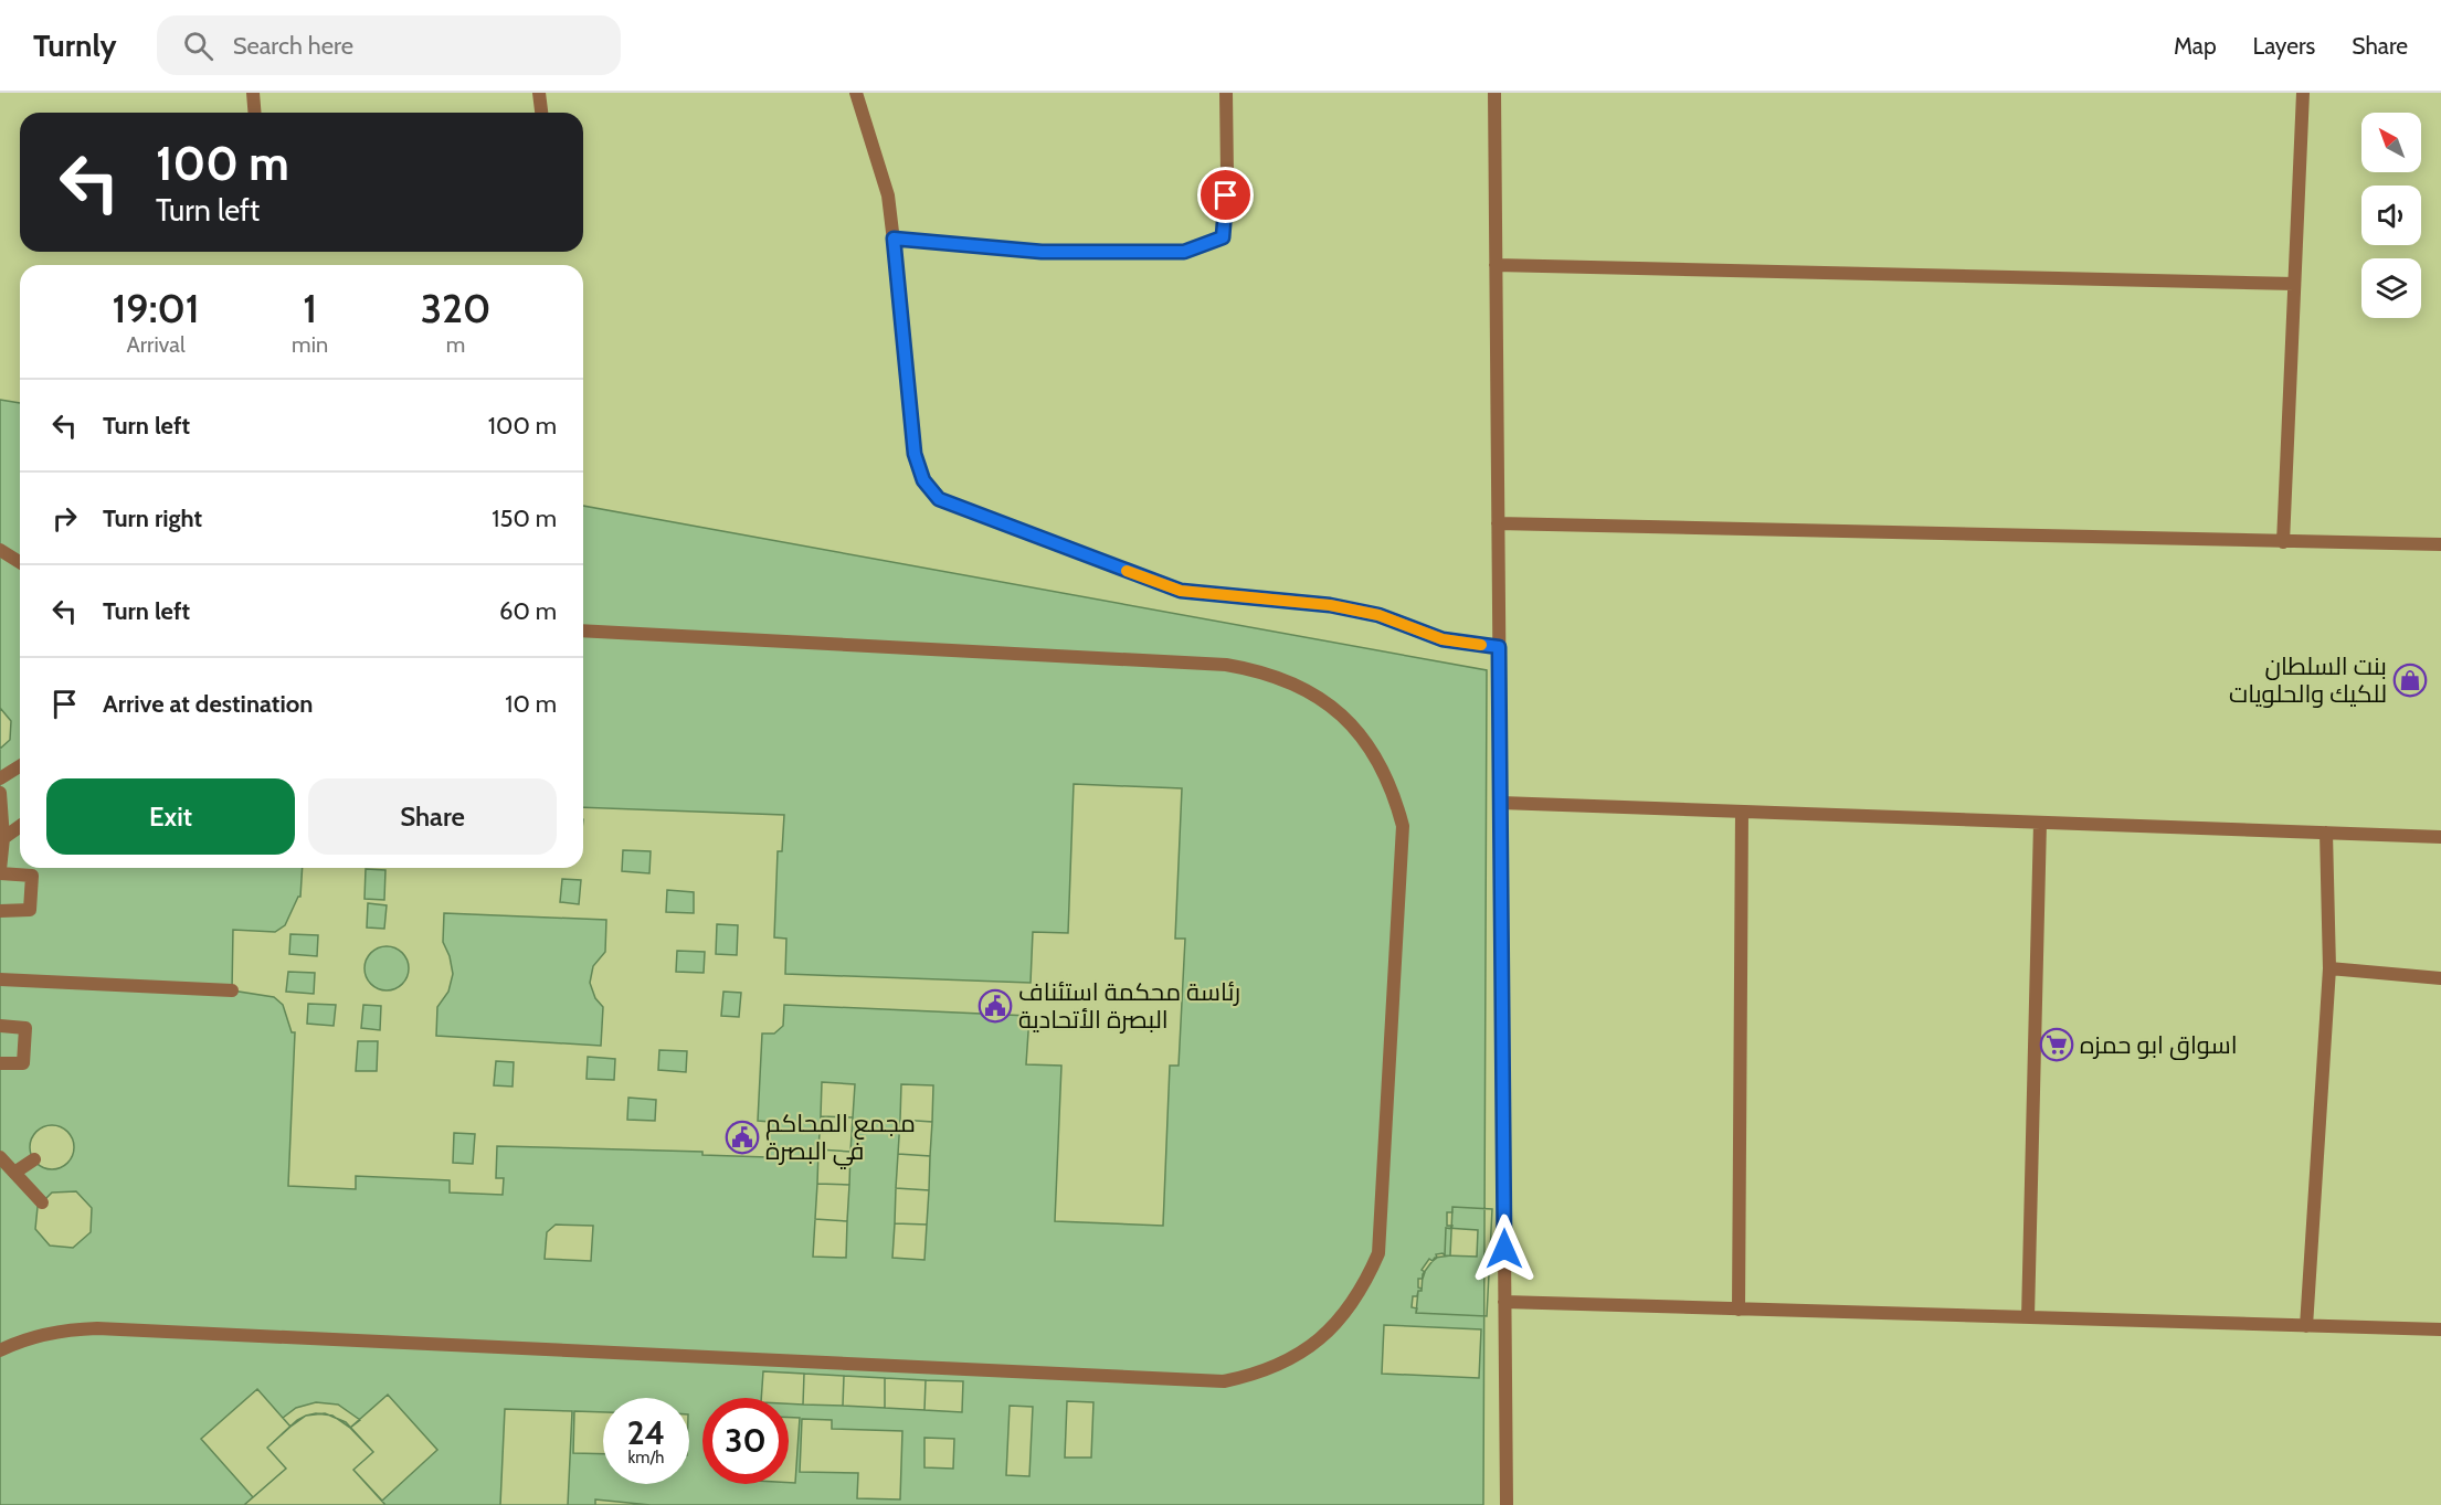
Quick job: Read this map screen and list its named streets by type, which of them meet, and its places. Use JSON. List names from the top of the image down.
{
  "places": {
    "shop": ["بنت السلطان للكيك والحلويات"],
    "public building": ["رئاسة محكمة استئناف البصرة الأتحادية", "مجمع المحاكم في البصرة"],
    "supermarket": ["اسواق ابو حمزه"]
  },
  "north": "top left",
  "page": {
    "header": "Turnly",
    "search": "Search here",
    "nav": ["Map", "Layers", "Share"],
    "turn": ["100 m", "Turn left"],
    "eta": [
      "19:01",
      "Arrival",
      "1",
      "min",
      "320",
      "m"
    ],
    "list": [
      {
        "name": "Turn left",
        "value": "100 m"
      },
      {
        "name": "Turn right",
        "value": "150 m"
      },
      {
        "name": "Turn left",
        "value": "60 m"
      },
      {
        "name": "Arrive at destination",
        "value": "10 m"
      }
    ],
    "buttons": ["Exit", "Share"],
    "speed": "24 km/h",
    "limit": "30"
  }
}
